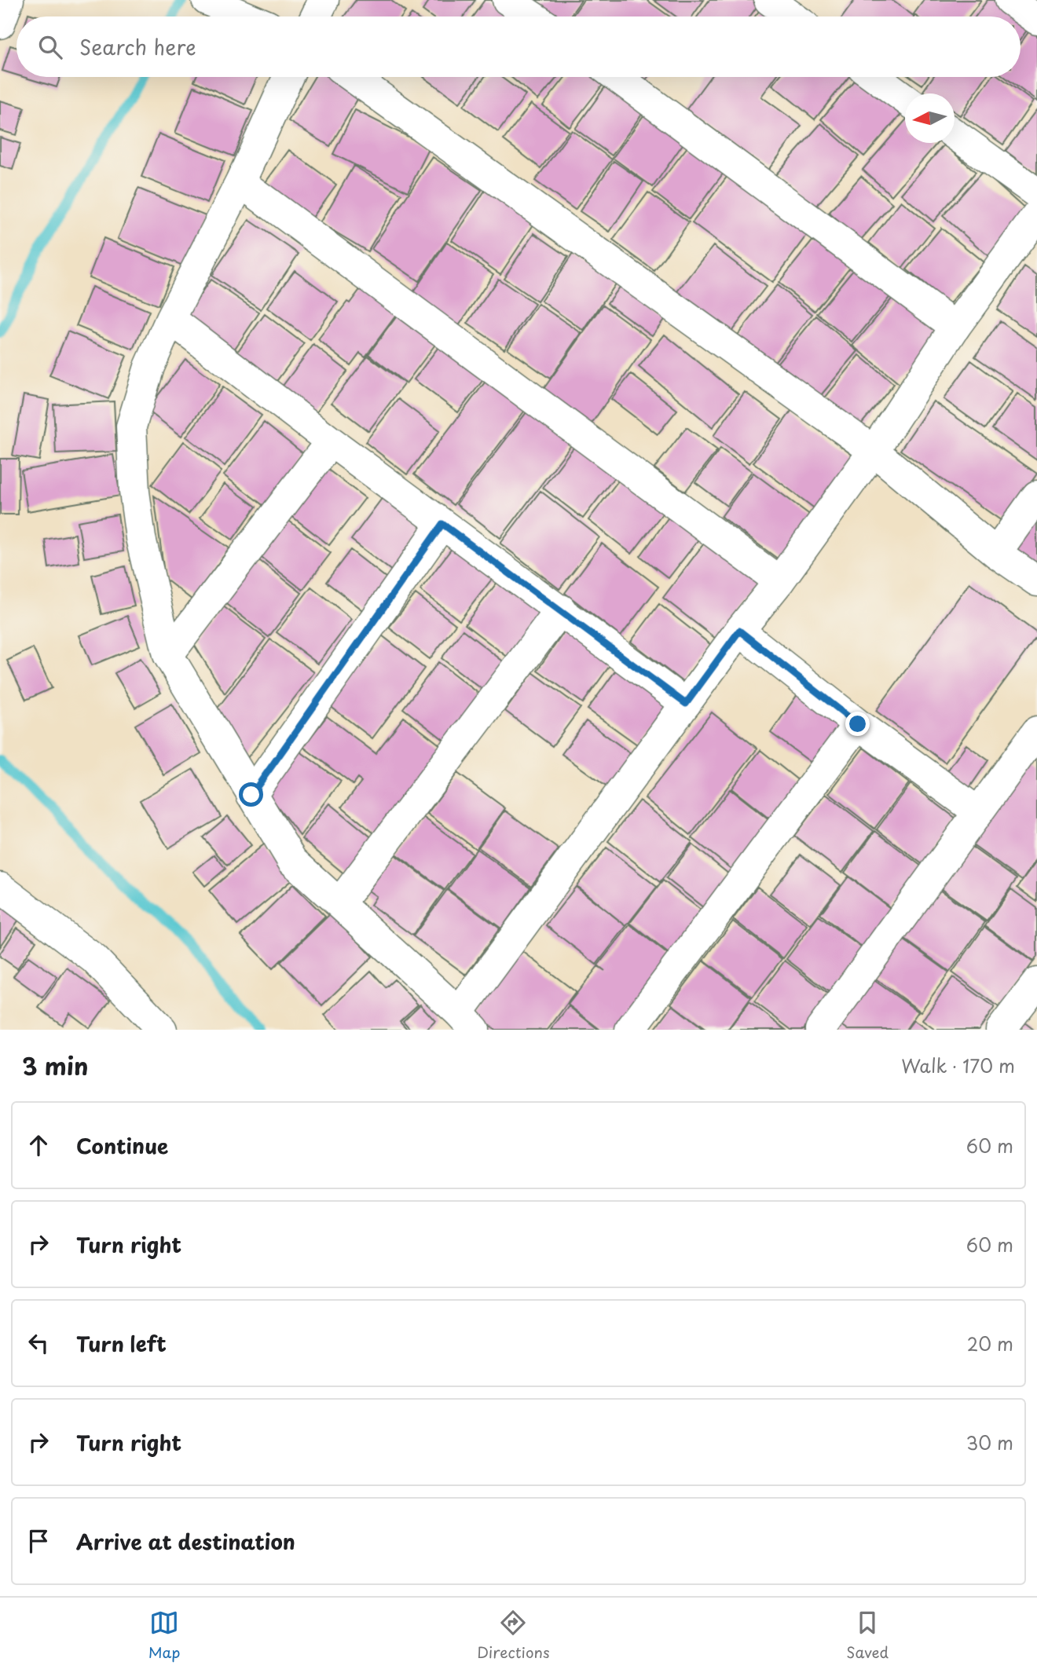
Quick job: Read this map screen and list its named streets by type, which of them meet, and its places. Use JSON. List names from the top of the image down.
{
  "north": "left",
  "page": {
    "search": "Search here",
    "heading": ["3 min", "Walk · 170 m"],
    "list": [
      ["Continue", "60 m"],
      ["Turn right", "60 m"],
      ["Turn left", "20 m"],
      ["Turn right", "30 m"],
      "Arrive at destination"
    ],
    "nav": ["Map", "Directions", "Saved"]
  }
}
